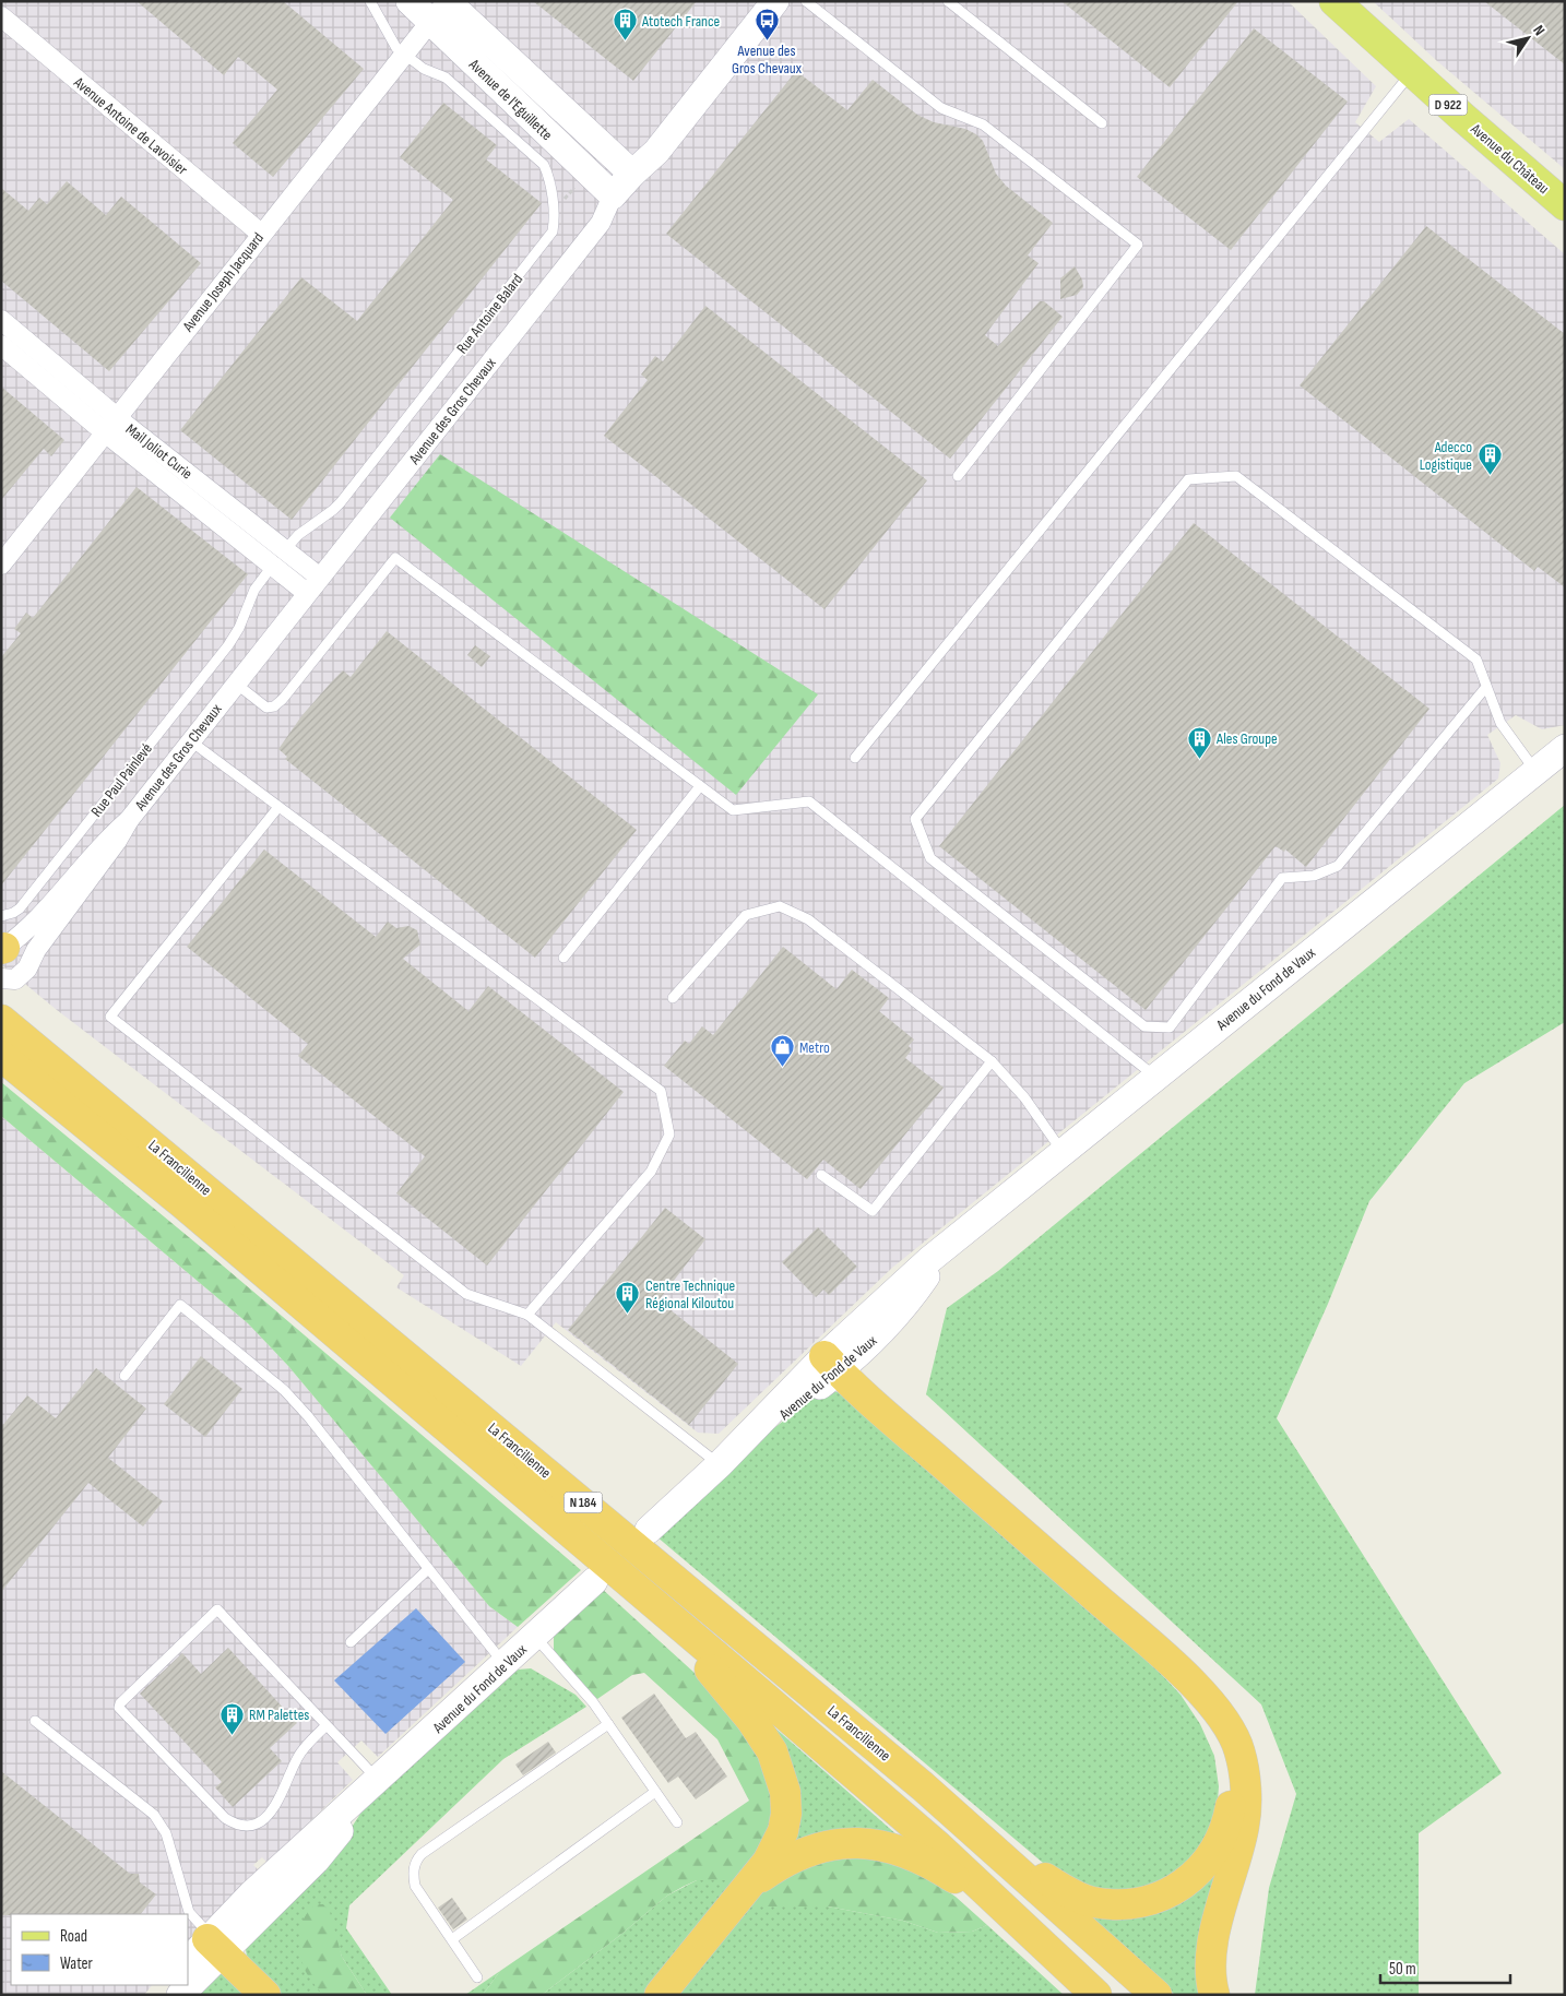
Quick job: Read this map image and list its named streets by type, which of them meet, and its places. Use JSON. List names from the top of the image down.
{
  "streets": {
    "highway": ["La Francilienne", "N 184"],
    "main road": ["D 922", "Avenue du Château"],
    "street": [
      "Avenue de l'Eguillette",
      "Avenue Antoine de Lavoisier",
      "Avenue Joseph Jacquard",
      "Avenue des Gros Chevaux",
      "Mail Joliot Curie",
      "Avenue du Fond de Vaux"
    ],
    "lane": ["Rue Antoine Balard", "Rue Paul Painlevé"]
  },
  "crossings": [
    ["Avenue de l'Eguillette", "Avenue Joseph Jacquard"],
    ["Avenue de l'Eguillette", "Avenue des Gros Chevaux"],
    ["Avenue Antoine de Lavoisier", "Avenue Joseph Jacquard"],
    ["Avenue Joseph Jacquard", "Rue Antoine Balard"],
    ["Avenue Joseph Jacquard", "Mail Joliot Curie"],
    ["Rue Antoine Balard", "Mail Joliot Curie"],
    ["Rue Antoine Balard", "Rue Paul Painlevé"],
    ["Avenue des Gros Chevaux", "Mail Joliot Curie"]
  ],
  "places": {
    "bus stop": ["Avenue des Gros Chevaux"],
    "building": [
      "Atotech France",
      "Adecco Logistique",
      "Ales Groupe",
      "Centre Technique Régional Kiloutou",
      "RM Palettes"
    ],
    "shop": ["Metro"]
  },
  "legend": ["Road", "Water"],
  "scale_bar": "50 m",
  "north": "top right"
}
